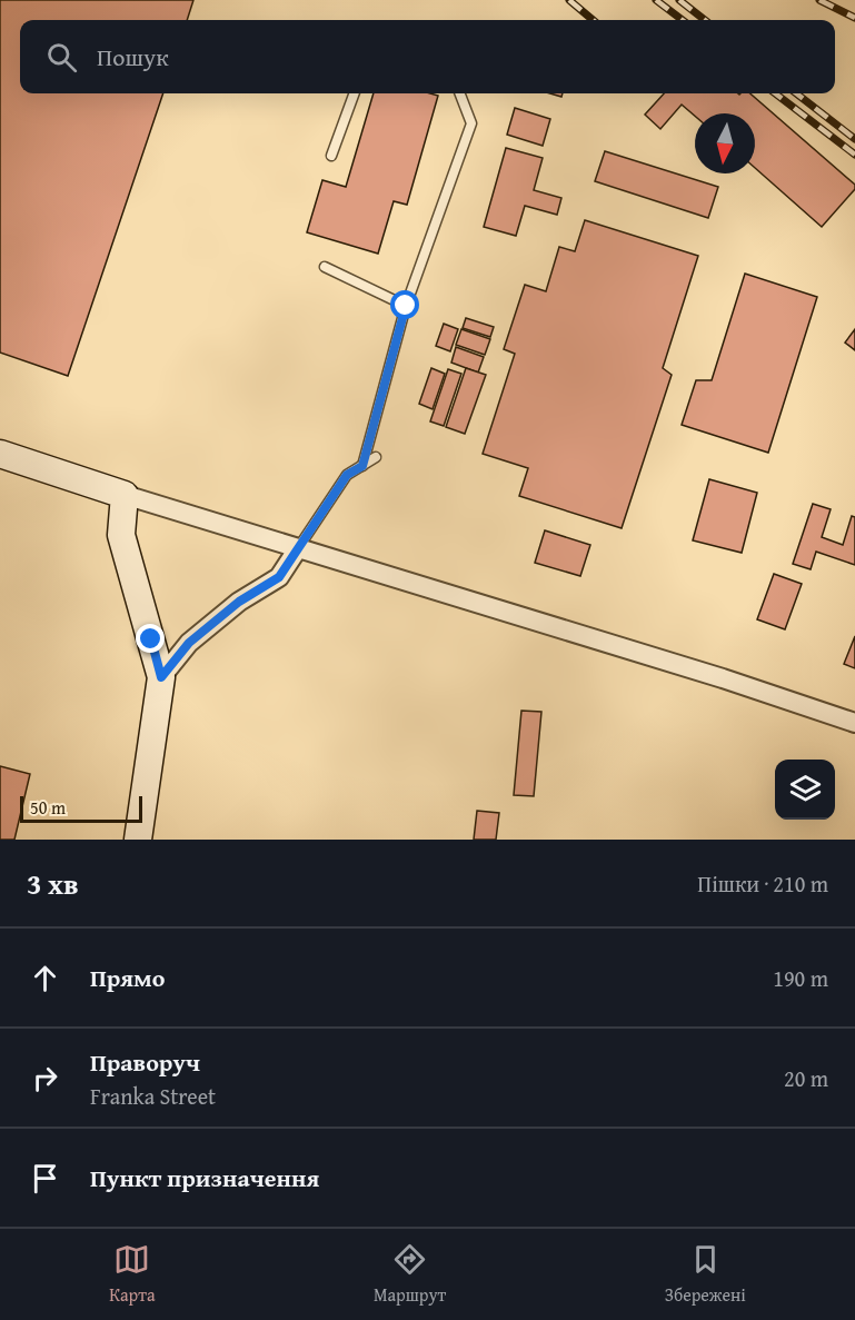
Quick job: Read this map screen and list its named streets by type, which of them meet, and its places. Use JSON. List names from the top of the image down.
{
  "scale_bar": "50 m",
  "north": "bottom",
  "page": {
    "search": "Пошук",
    "scale": "50 m",
    "heading": ["3 хв", "Пішки · 210 m"],
    "list": [
      ["Прямо", "190 m"],
      ["Праворуч", "Franka Street", "20 m"],
      "Пункт призначення"
    ],
    "nav": ["Карта", "Маршрут", "Збережені"]
  }
}
